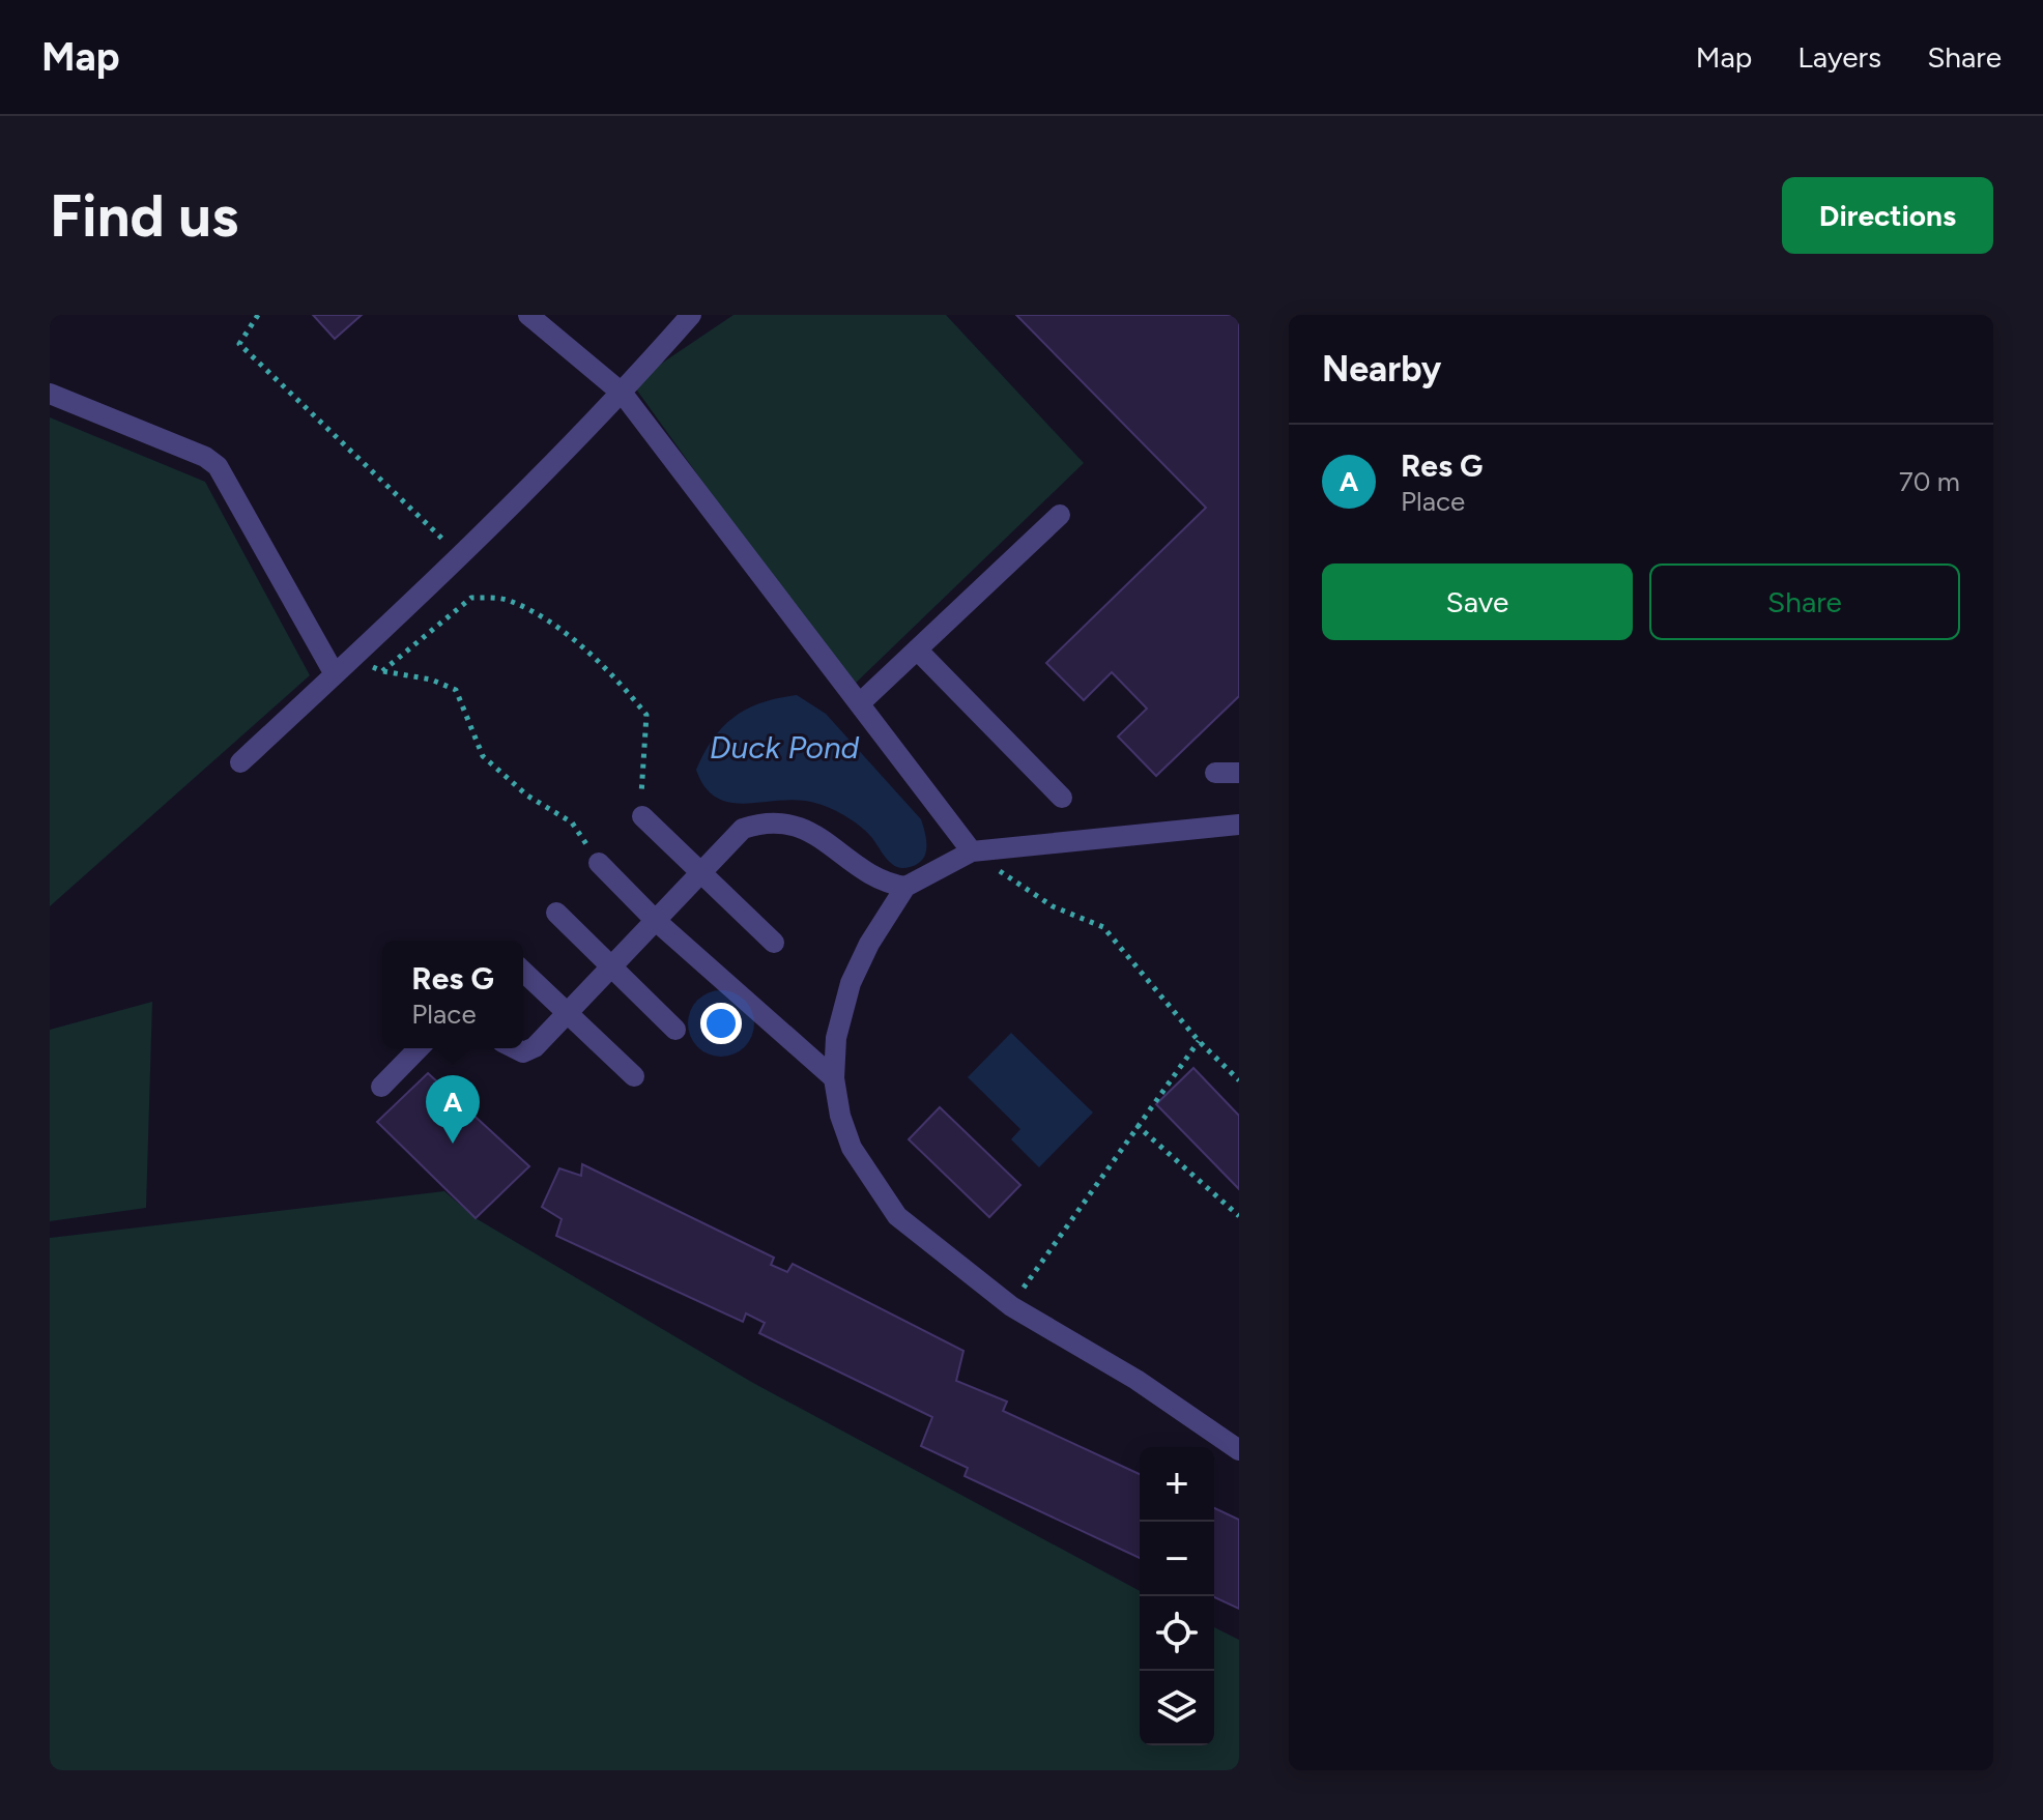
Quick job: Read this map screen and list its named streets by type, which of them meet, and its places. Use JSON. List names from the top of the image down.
{
  "water": ["Duck Pond"],
  "page": {
    "header": "Map",
    "nav": ["Map", "Layers", "Share"],
    "buttons": [
      "Directions",
      ["Save", "Share"]
    ],
    "title": "Find us",
    "heading": "Nearby",
    "list": [
      {
        "mark": "A",
        "name": "Res G",
        "note": "Place",
        "value": "70 m"
      }
    ],
    "popup": ["Res G", "Place"],
    "pins": "A",
    "map_buttons": ["+", "−"]
  }
}
